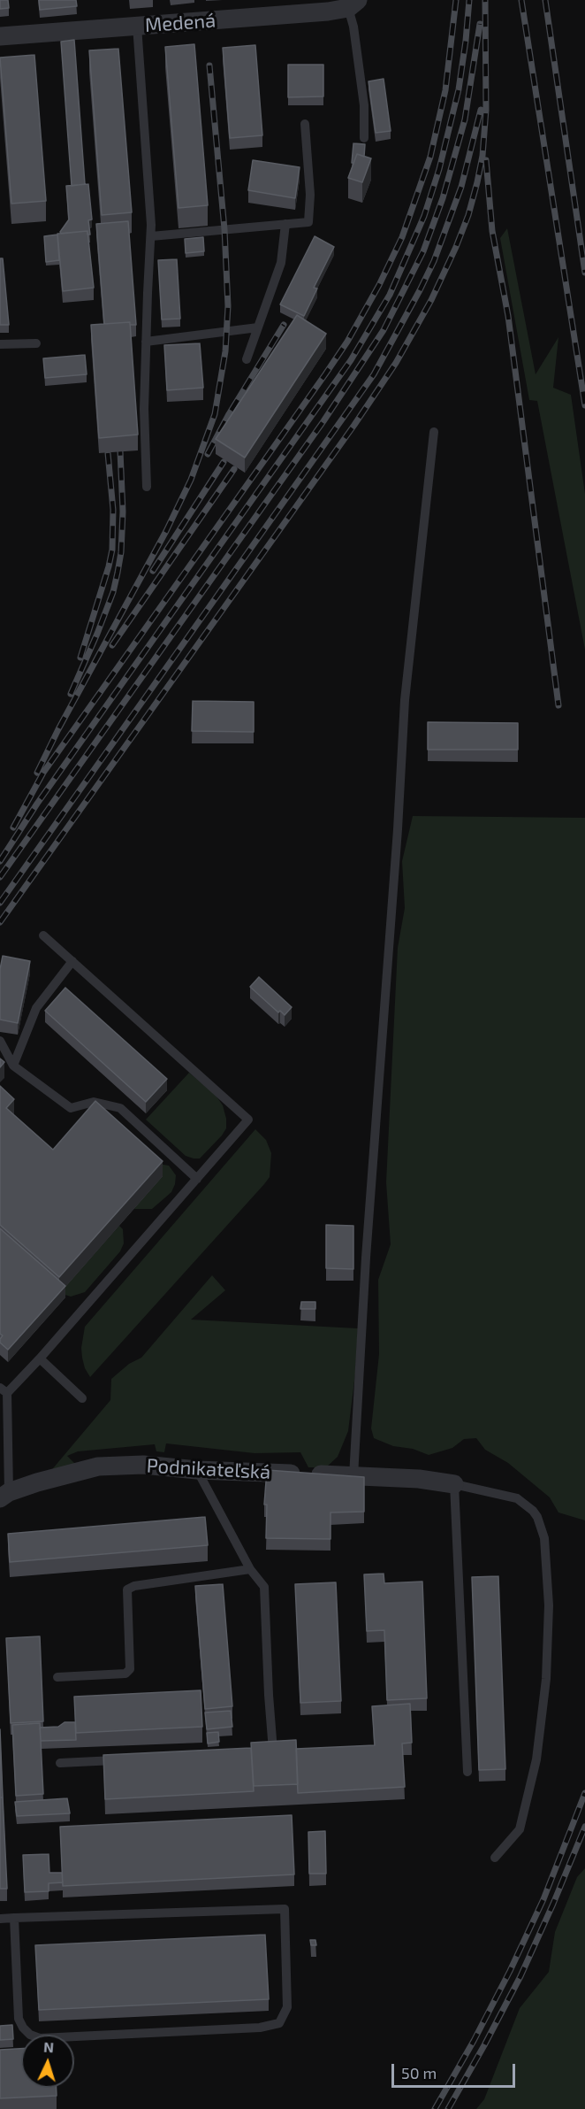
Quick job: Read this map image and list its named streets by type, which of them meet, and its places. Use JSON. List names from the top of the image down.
{
  "streets": {
    "street": ["Medená", "Podnikateľská"]
  },
  "scale_bar": "50 m",
  "north": "top"
}
